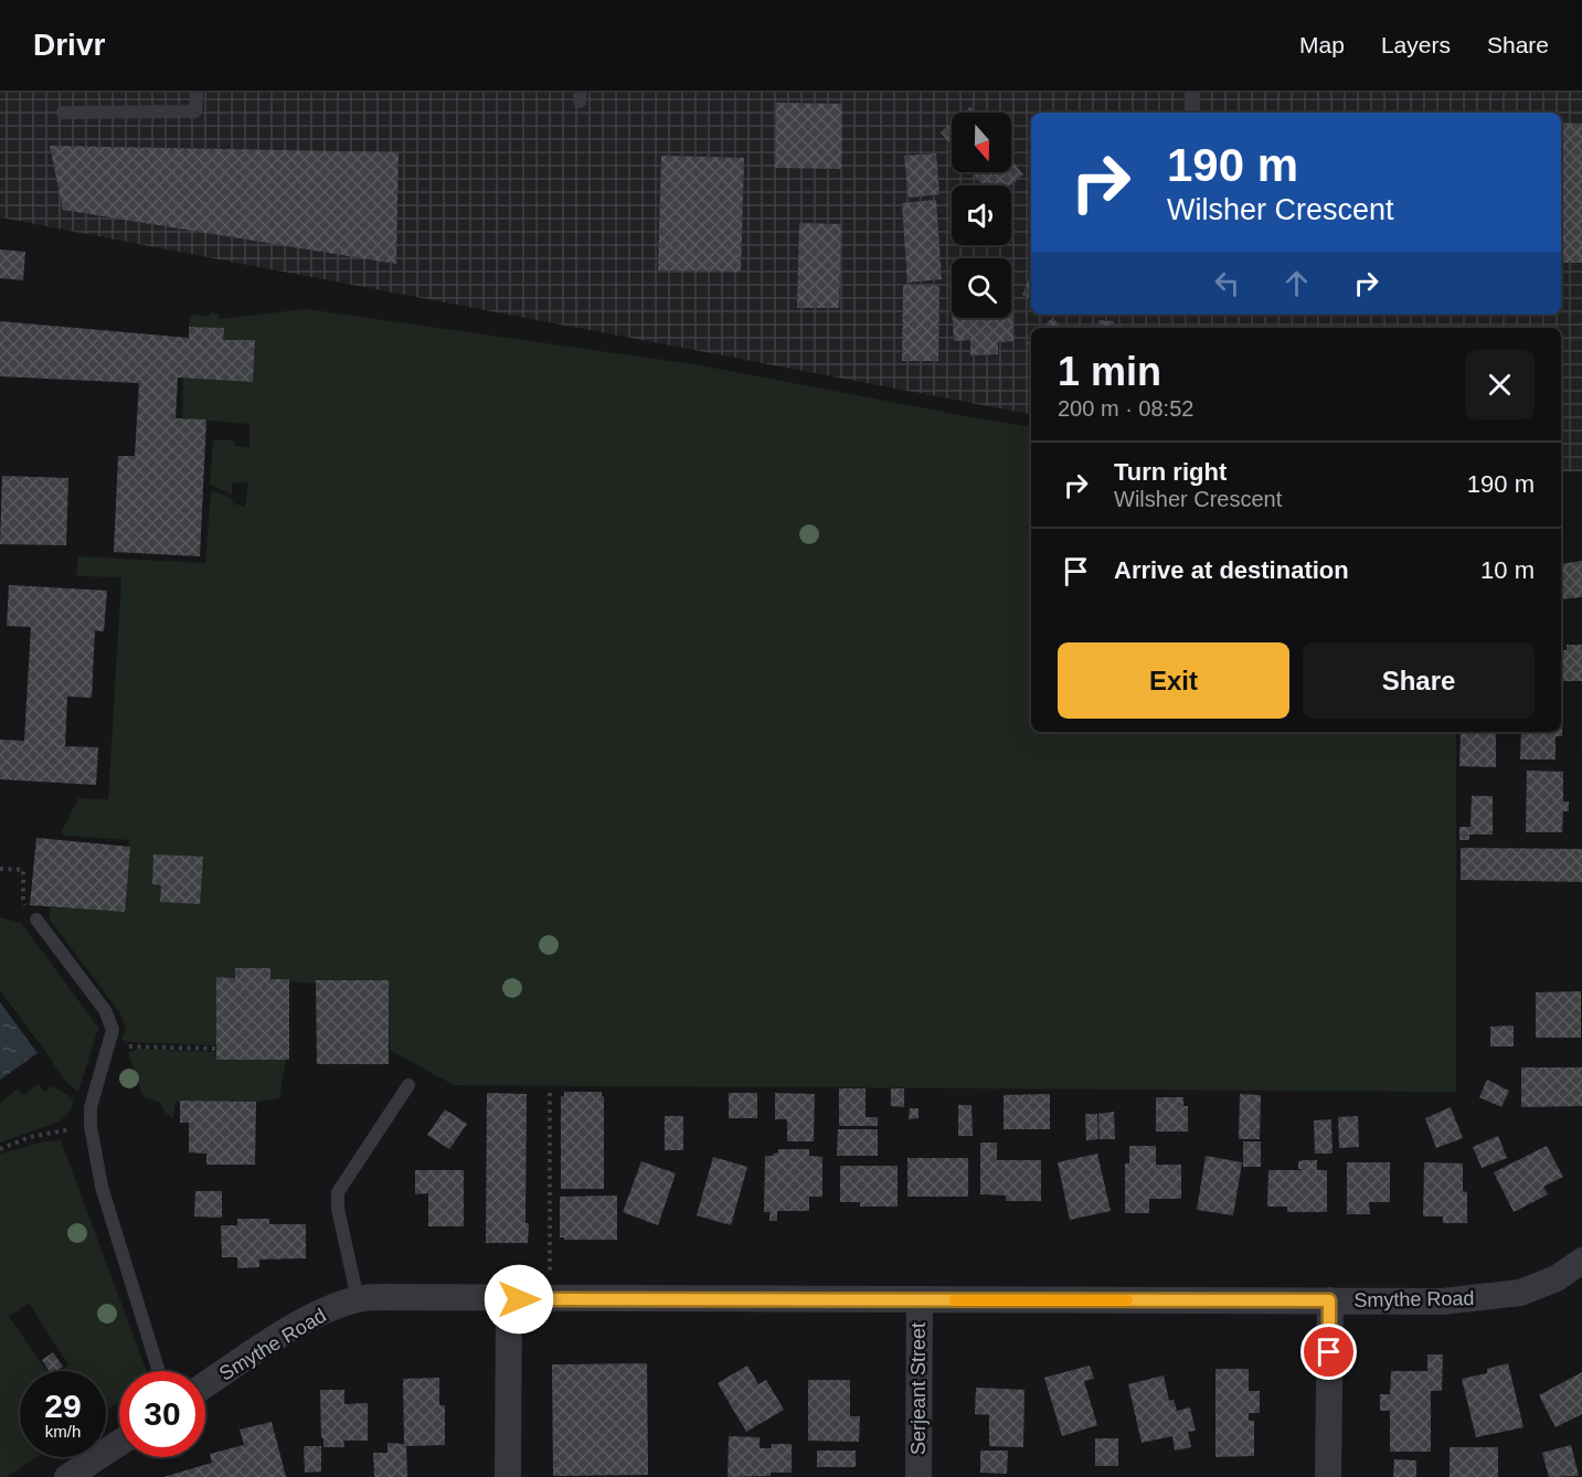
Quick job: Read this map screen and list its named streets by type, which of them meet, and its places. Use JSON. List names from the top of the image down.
{
  "streets": {
    "street": ["Smythe Road", "Serjeant Street"]
  },
  "crossings": [
    ["Smythe Road", "Serjeant Street"]
  ],
  "north": "bottom",
  "page": {
    "header": "Drivr",
    "nav": ["Map", "Layers", "Share"],
    "turn": ["190 m", "Wilsher Crescent"],
    "heading": ["1 min", "200 m · 08:52"],
    "list": [
      {
        "name": "Turn right",
        "note": "Wilsher Crescent",
        "value": "190 m"
      },
      {
        "name": "Arrive at destination",
        "value": "10 m"
      }
    ],
    "buttons": ["Exit", "Share"],
    "speed": "29 km/h",
    "limit": "30"
  }
}
